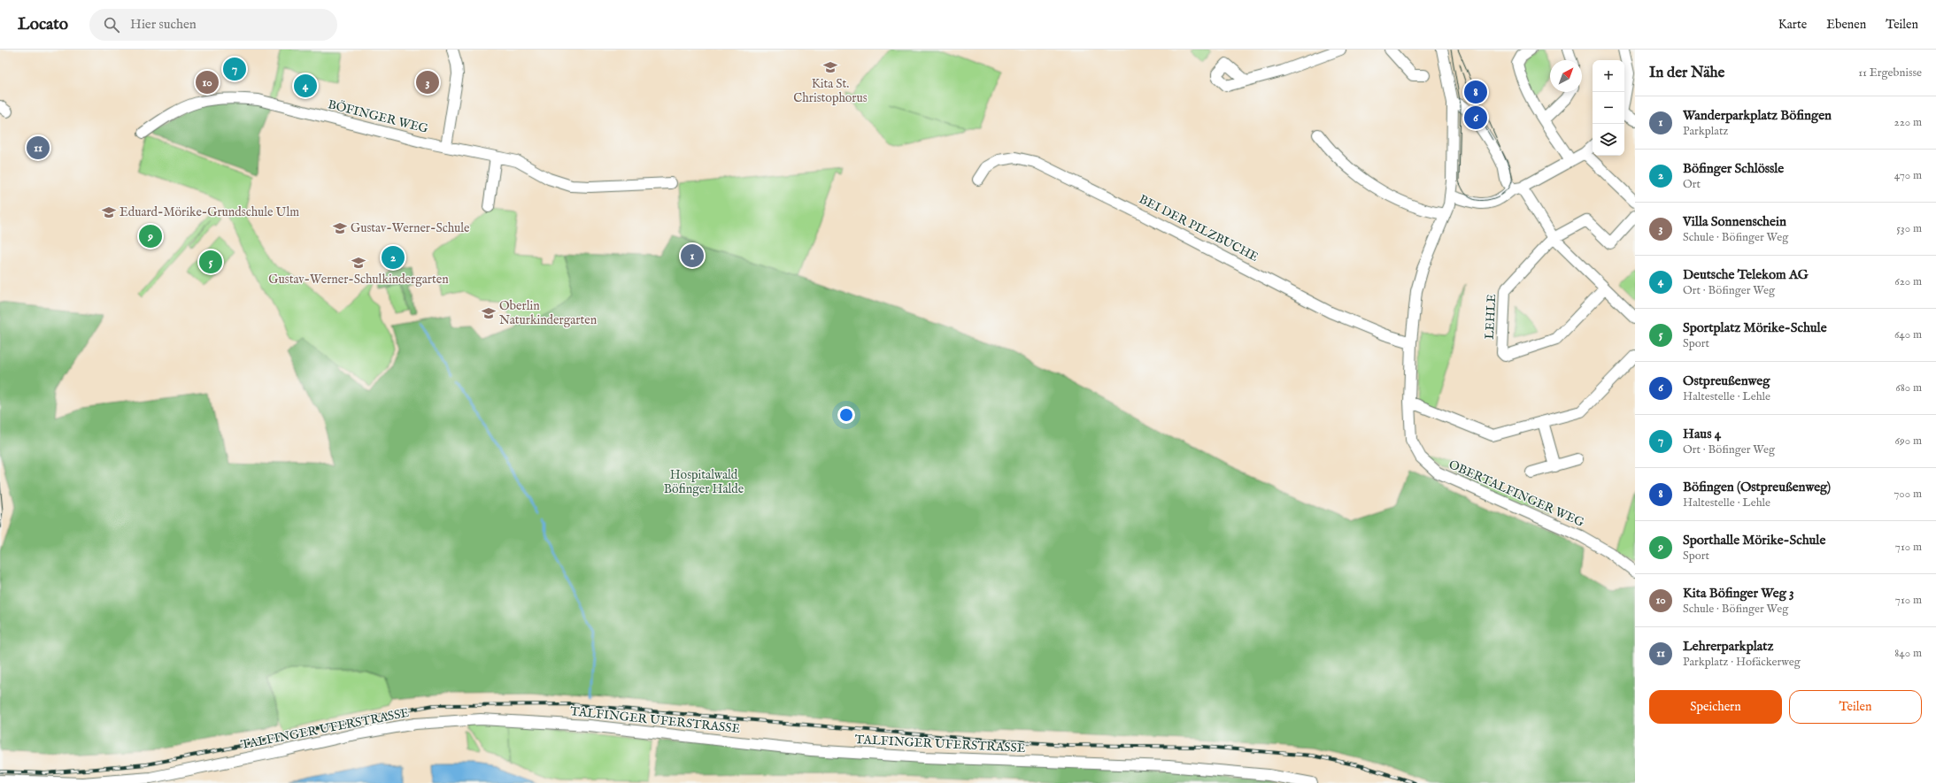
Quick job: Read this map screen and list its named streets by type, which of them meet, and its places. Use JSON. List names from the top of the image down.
{
  "streets": {
    "street": [
      "BÖFINGER WEG",
      "BEI DER PILZBUCHE",
      "LEHLE",
      "OBERTALFINGER WEG",
      "TALFINGER UFERSTRASSE"
    ]
  },
  "crossings": [
    ["BEI DER PILZBUCHE", "OBERTALFINGER WEG"]
  ],
  "parks": ["Hospitalwald Böfinger Halde"],
  "places": {
    "school or university": [
      "Kita St. Christophorus",
      "Eduard-Mörike-Grundschule Ulm",
      "Gustav-Werner-Schule",
      "Gustav-Werner-Schulkindergarten",
      "Oberlin Naturkindergarten"
    ]
  },
  "north": "top right",
  "page": {
    "header": "Locato",
    "search": "Hier suchen",
    "nav": ["Karte", "Ebenen", "Teilen"],
    "heading": ["In der Nähe", "11 Ergebnisse"],
    "pins": [
      "7",
      "3",
      "10",
      "4",
      "8",
      "6",
      "11",
      "9",
      "1",
      "2",
      "5"
    ],
    "map_buttons": ["+", "−"],
    "list": [
      {
        "mark": "1",
        "name": "Wanderparkplatz Böfingen",
        "note": "Parkplatz",
        "value": "220 m"
      },
      {
        "mark": "2",
        "name": "Böfinger Schlössle",
        "note": "Ort",
        "value": "470 m"
      },
      {
        "mark": "3",
        "name": "Villa Sonnenschein",
        "note": "Schule · Böfinger Weg",
        "value": "530 m"
      },
      {
        "mark": "4",
        "name": "Deutsche Telekom AG",
        "note": "Ort · Böfinger Weg",
        "value": "620 m"
      },
      {
        "mark": "5",
        "name": "Sportplatz Mörike-Schule",
        "note": "Sport",
        "value": "640 m"
      },
      {
        "mark": "6",
        "name": "Ostpreußenweg",
        "note": "Haltestelle · Lehle",
        "value": "680 m"
      },
      {
        "mark": "7",
        "name": "Haus 4",
        "note": "Ort · Böfinger Weg",
        "value": "690 m"
      },
      {
        "mark": "8",
        "name": "Böfingen (Ostpreußenweg)",
        "note": "Haltestelle · Lehle",
        "value": "700 m"
      },
      {
        "mark": "9",
        "name": "Sporthalle Mörike-Schule",
        "note": "Sport",
        "value": "710 m"
      },
      {
        "mark": "10",
        "name": "Kita Böfinger Weg 3",
        "note": "Schule · Böfinger Weg",
        "value": "710 m"
      },
      {
        "mark": "11",
        "name": "Lehrerparkplatz",
        "note": "Parkplatz · Hofäckerweg",
        "value": "840 m"
      }
    ],
    "buttons": ["Speichern", "Teilen"]
  }
}
